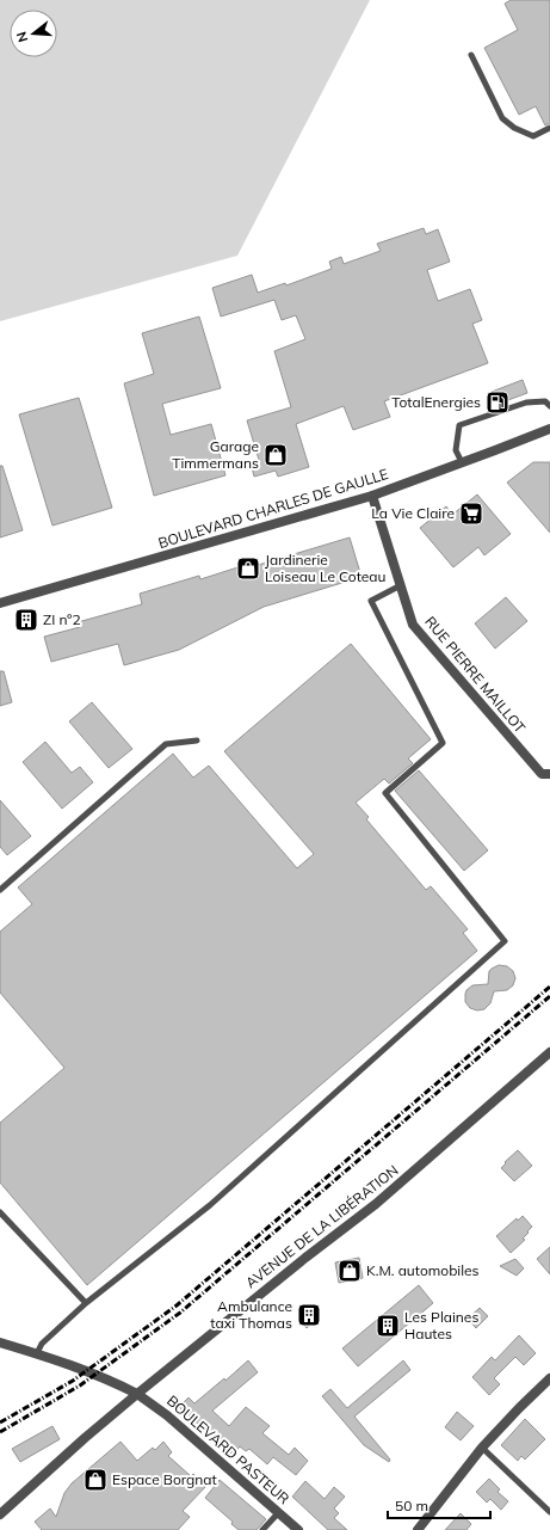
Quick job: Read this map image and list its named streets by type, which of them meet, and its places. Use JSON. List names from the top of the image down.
{
  "streets": {
    "street": [
      "BOULEVARD CHARLES DE GAULLE",
      "RUE PIERRE MAILLOT",
      "AVENUE DE LA LIBÉRATION",
      "BOULEVARD PASTEUR"
    ]
  },
  "crossings": [
    ["BOULEVARD CHARLES DE GAULLE", "RUE PIERRE MAILLOT"],
    ["AVENUE DE LA LIBÉRATION", "BOULEVARD PASTEUR"]
  ],
  "places": {
    "fuel station": ["TotalEnergies"],
    "shop": [
      "Garage Timmermans",
      "Jardinerie Loiseau Le Coteau",
      "K.M. automobiles",
      "Espace Borgnat"
    ],
    "supermarket": ["La Vie Claire"],
    "building": ["ZI n°2", "Ambulance taxi Thomas", "Les Plaines Hautes"]
  },
  "scale_bar": "50 m",
  "north": "left"
}
